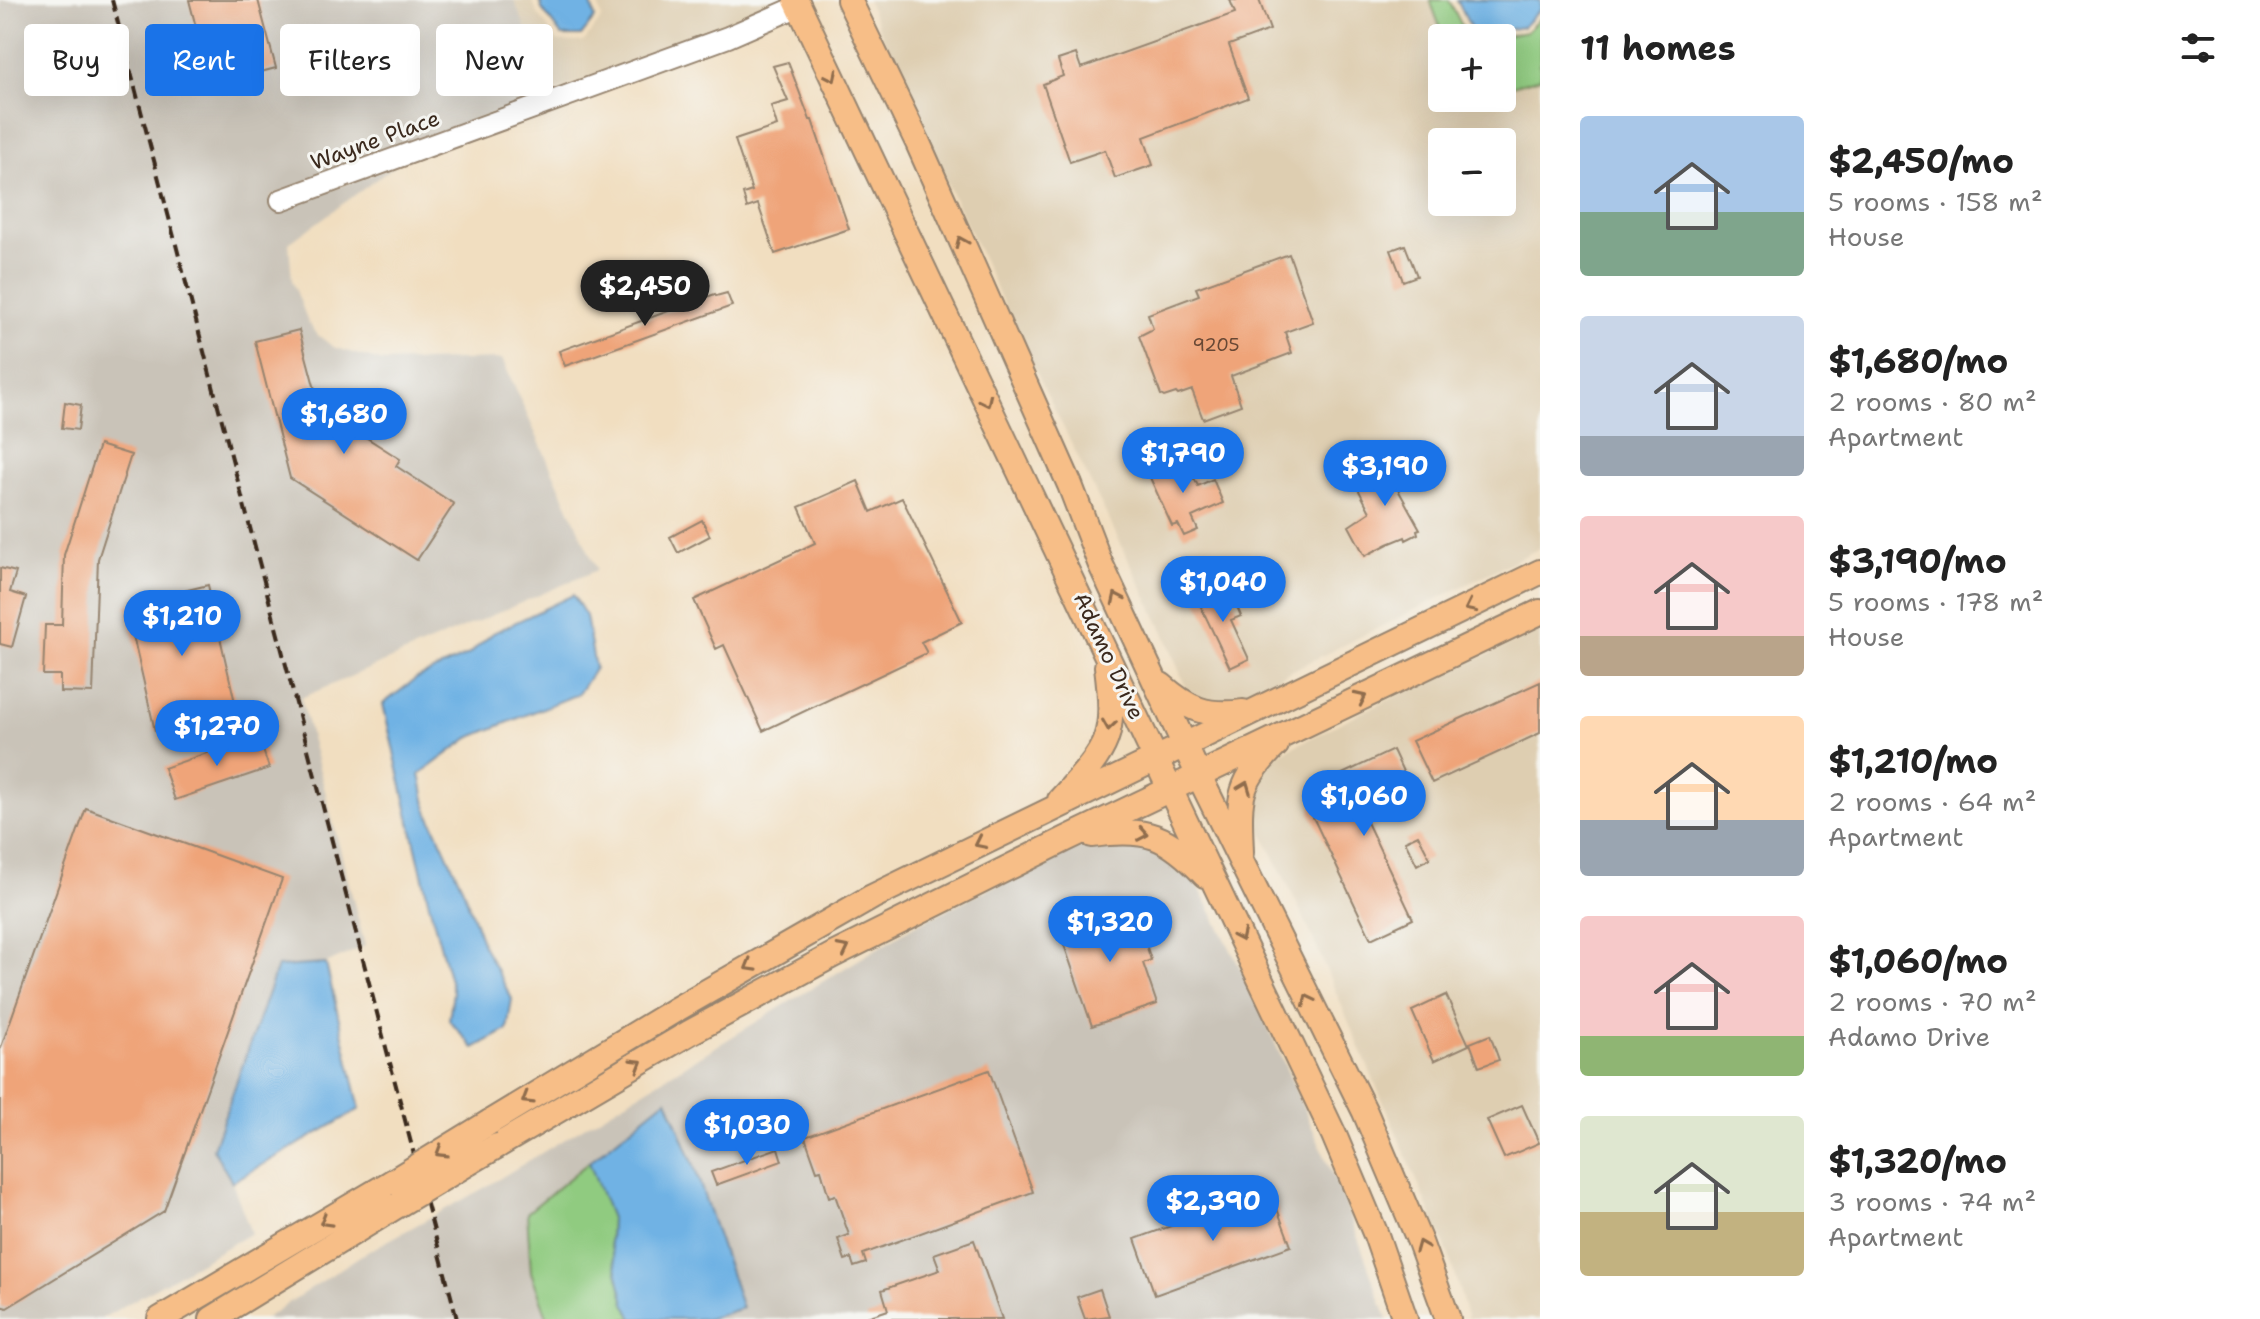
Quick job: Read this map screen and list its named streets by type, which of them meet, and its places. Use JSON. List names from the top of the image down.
{
  "streets": {
    "main road": ["Adamo Drive"],
    "street": ["Wayne Place"]
  },
  "crossings": [
    ["Wayne Place", "Adamo Drive"]
  ],
  "house_numbers": ["9205"],
  "page": {
    "heading": "11 homes",
    "map_buttons": ["+", "−"],
    "chip": [
      "Buy",
      "Rent",
      "Filters",
      "New"
    ],
    "list": [
      {
        "name": "$2,450/mo",
        "note": "5 rooms · 158 m² · House"
      },
      {
        "name": "$1,680/mo",
        "note": "2 rooms · 80 m² · Apartment"
      },
      {
        "name": "$3,190/mo",
        "note": "5 rooms · 178 m² · House"
      },
      {
        "name": "$1,210/mo",
        "note": "2 rooms · 64 m² · Apartment"
      },
      {
        "name": "$1,060/mo",
        "note": "2 rooms · 70 m² · Adamo Drive"
      },
      {
        "name": "$1,320/mo",
        "note": "3 rooms · 74 m² · Apartment"
      }
    ],
    "price": [
      "$2,450",
      "$1,680",
      "$1,790",
      "$3,190",
      "$1,040",
      "$1,210",
      "$1,270",
      "$1,060",
      "$1,320",
      "$1,030",
      "$2,390"
    ]
  }
}
